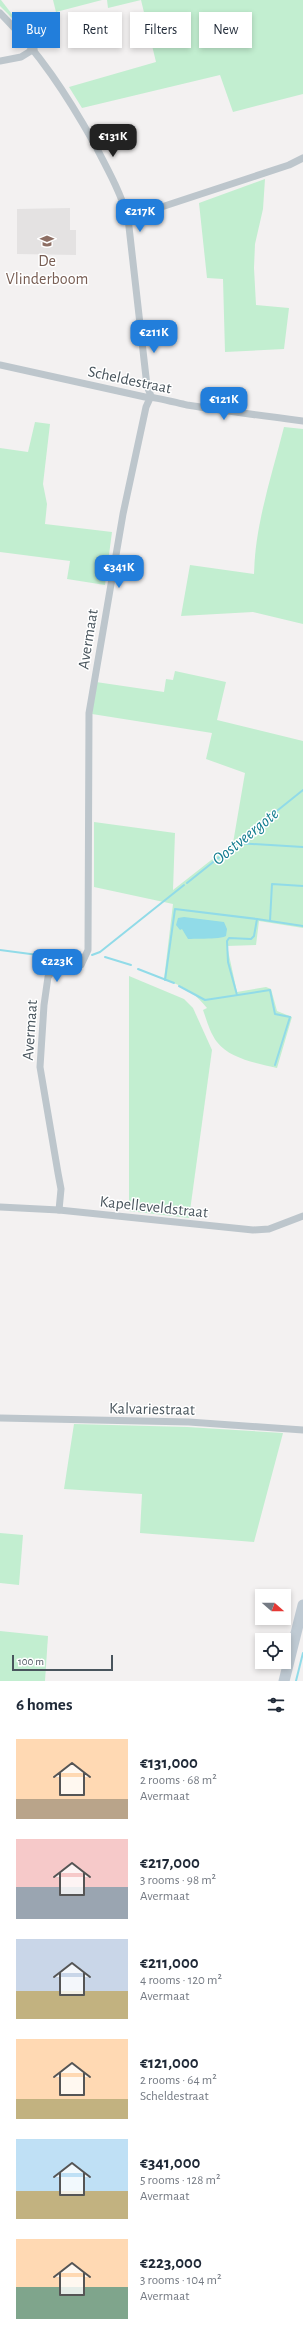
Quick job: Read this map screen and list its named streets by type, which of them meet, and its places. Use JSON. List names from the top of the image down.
{
  "streets": {
    "street": [
      "Scheldestraat",
      "Avermaat",
      "Kapelleveldstraat",
      "Kalvariestraat"
    ]
  },
  "crossings": [
    ["Scheldestraat", "Avermaat"],
    ["Avermaat", "Kapelleveldstraat"]
  ],
  "water": ["Oostveergote"],
  "places": {
    "school or university": ["De Vlinderboom"]
  },
  "scale_bar": "100 m",
  "north": "right",
  "page": {
    "chip": [
      "Buy",
      "Rent",
      "Filters",
      "New"
    ],
    "price": [
      "€131K",
      "€217K",
      "€211K",
      "€121K",
      "€341K",
      "€223K"
    ],
    "scale": "100 m",
    "heading": "6 homes",
    "list": [
      {
        "name": "€131,000",
        "note": "2 rooms · 68 m² · Avermaat"
      },
      {
        "name": "€217,000",
        "note": "3 rooms · 98 m² · Avermaat"
      },
      {
        "name": "€211,000",
        "note": "4 rooms · 120 m² · Avermaat"
      },
      {
        "name": "€121,000",
        "note": "2 rooms · 64 m² · Scheldestraat"
      },
      {
        "name": "€341,000",
        "note": "5 rooms · 128 m² · Avermaat"
      },
      {
        "name": "€223,000",
        "note": "3 rooms · 104 m² · Avermaat"
      }
    ]
  }
}
